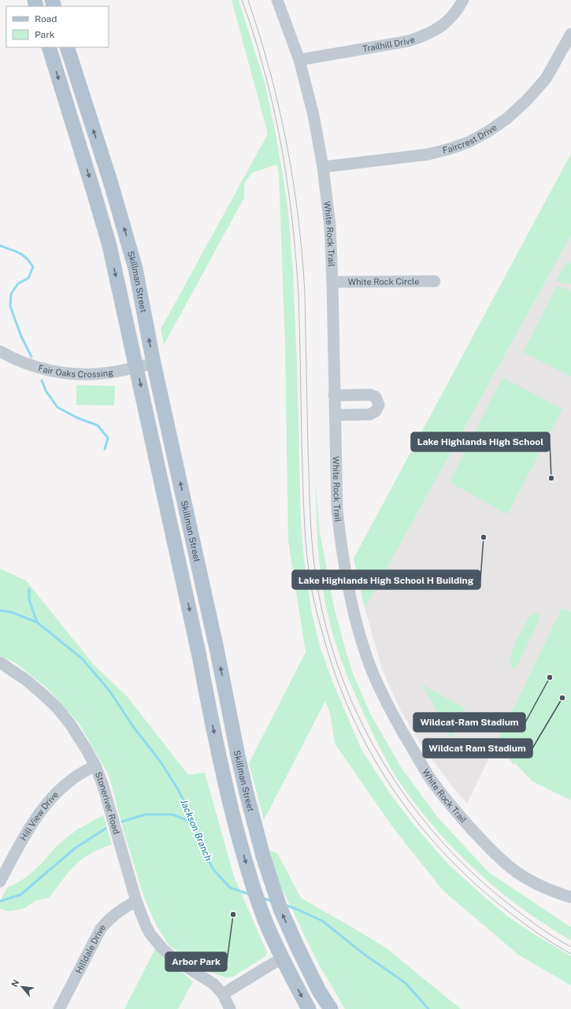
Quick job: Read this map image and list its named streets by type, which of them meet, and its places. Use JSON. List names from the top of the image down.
{
  "streets": {
    "main road": ["Skillman Street"],
    "street": [
      "Trailhill Drive",
      "Faircrest Drive",
      "White Rock Trail",
      "White Rock Circle",
      "Fair Oaks Crossing",
      "Stoneriver Road",
      "Hill View Drive",
      "Hilldale Drive"
    ]
  },
  "crossings": [
    ["Trailhill Drive", "White Rock Trail"],
    ["Faircrest Drive", "White Rock Trail"],
    ["White Rock Trail", "White Rock Circle"],
    ["Skillman Street", "Fair Oaks Crossing"],
    ["Stoneriver Road", "Hill View Drive"],
    ["Stoneriver Road", "Hilldale Drive"]
  ],
  "water": ["Jackson Branch"],
  "places": [
    "Lake Highlands High School",
    "Lake Highlands High School H Building",
    "Wildcat-Ram Stadium",
    "Wildcat Ram Stadium",
    "Arbor Park"
  ],
  "legend": ["Road", "Park"],
  "north": "top left"
}
